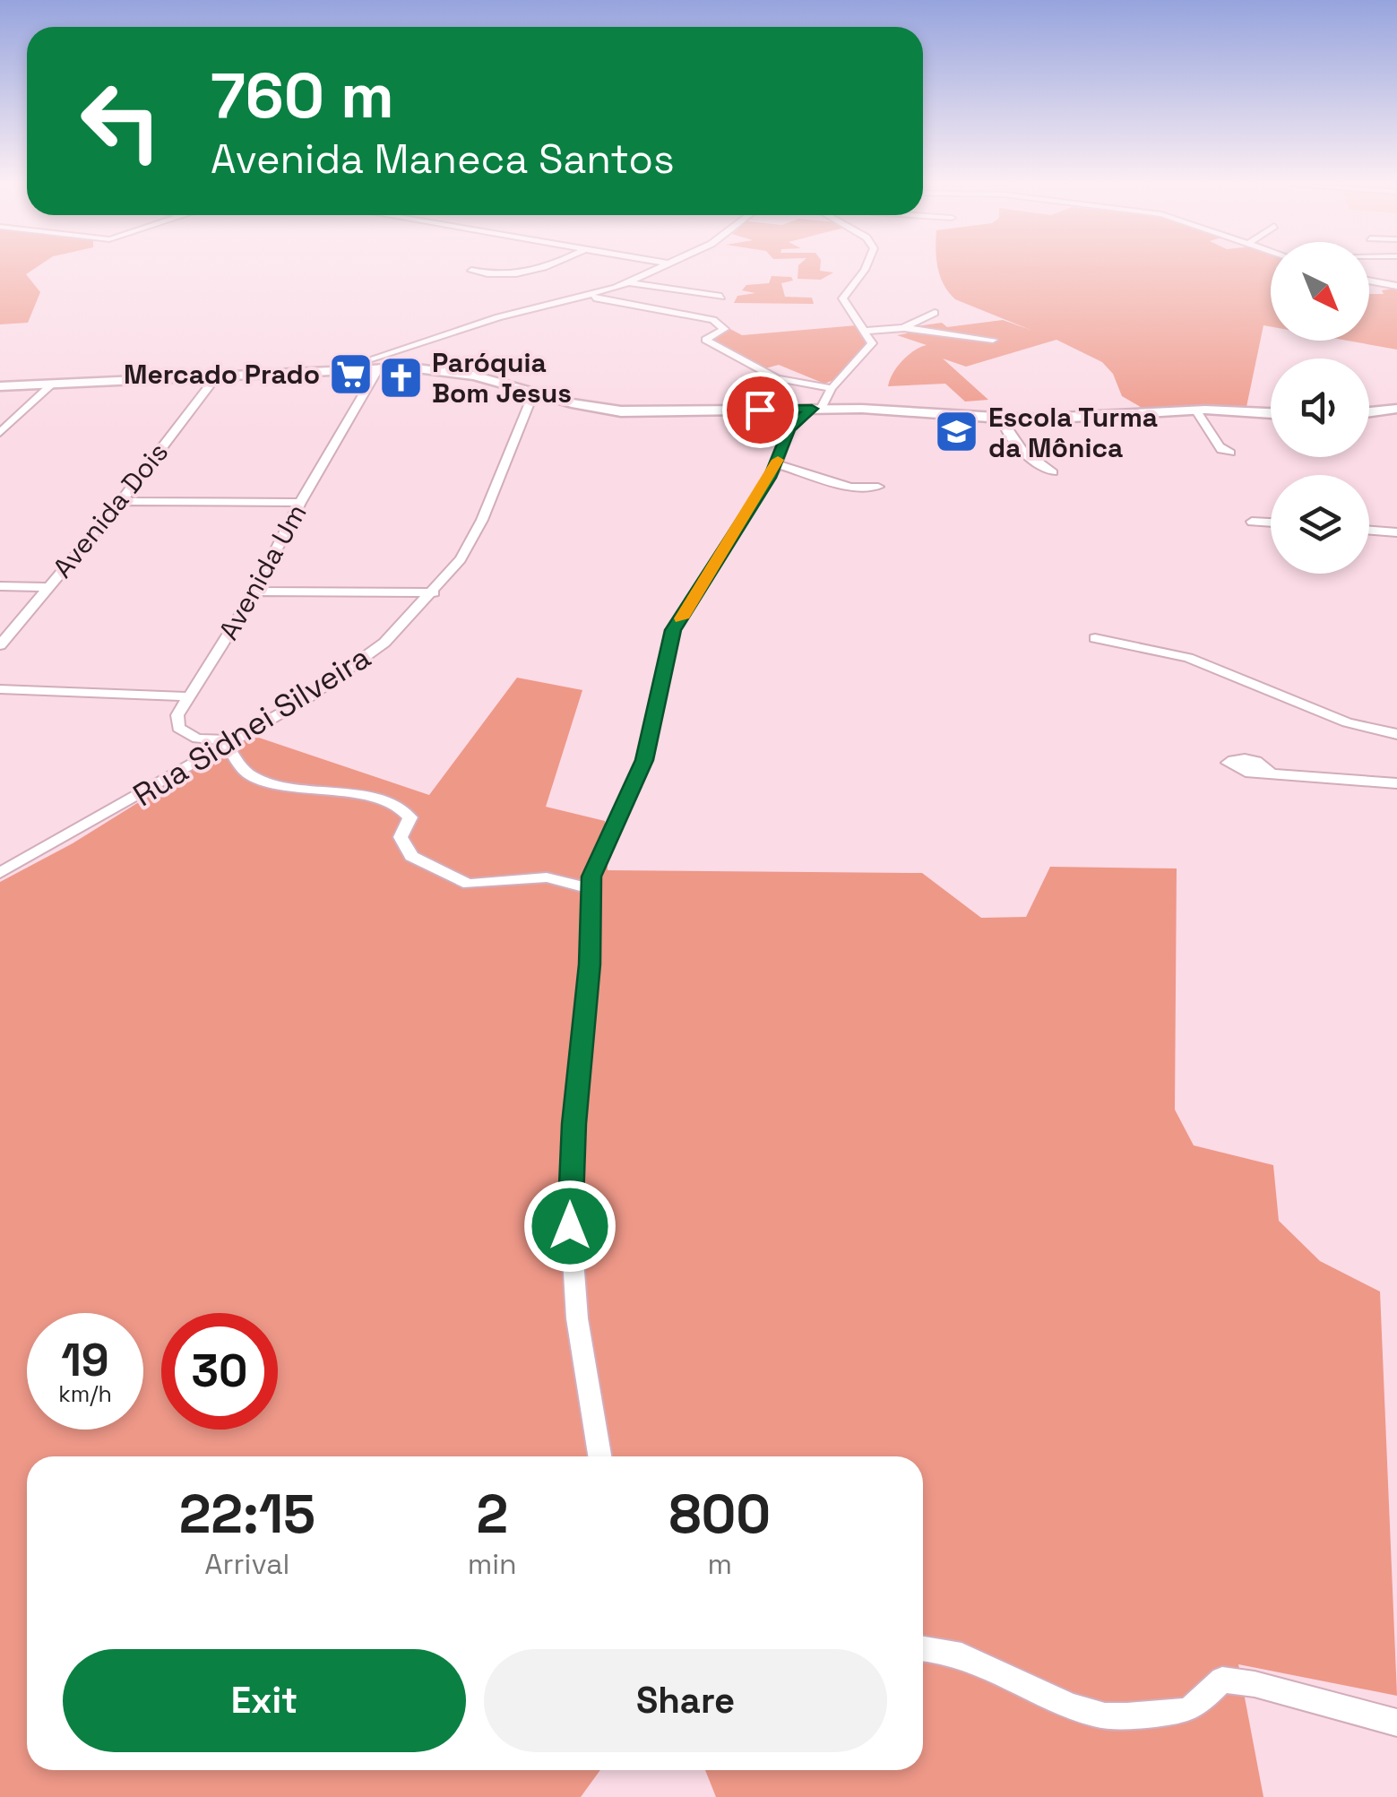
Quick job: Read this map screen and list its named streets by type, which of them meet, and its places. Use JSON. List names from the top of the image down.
{
  "streets": {
    "street": ["Avenida Dois", "Avenida Um", "Rua Sidnei Silveira"]
  },
  "places": {
    "supermarket": ["Mercado Prado"],
    "church": ["Paróquia Bom Jesus"],
    "school or university": ["Escola Turma da Mônica"]
  },
  "north": "bottom right",
  "page": {
    "turn": ["760 m", "Avenida Maneca Santos"],
    "speed": "19 km/h",
    "limit": "30",
    "eta": [
      "22:15",
      "Arrival",
      "2",
      "min",
      "800",
      "m"
    ],
    "buttons": ["Exit", "Share"]
  }
}
